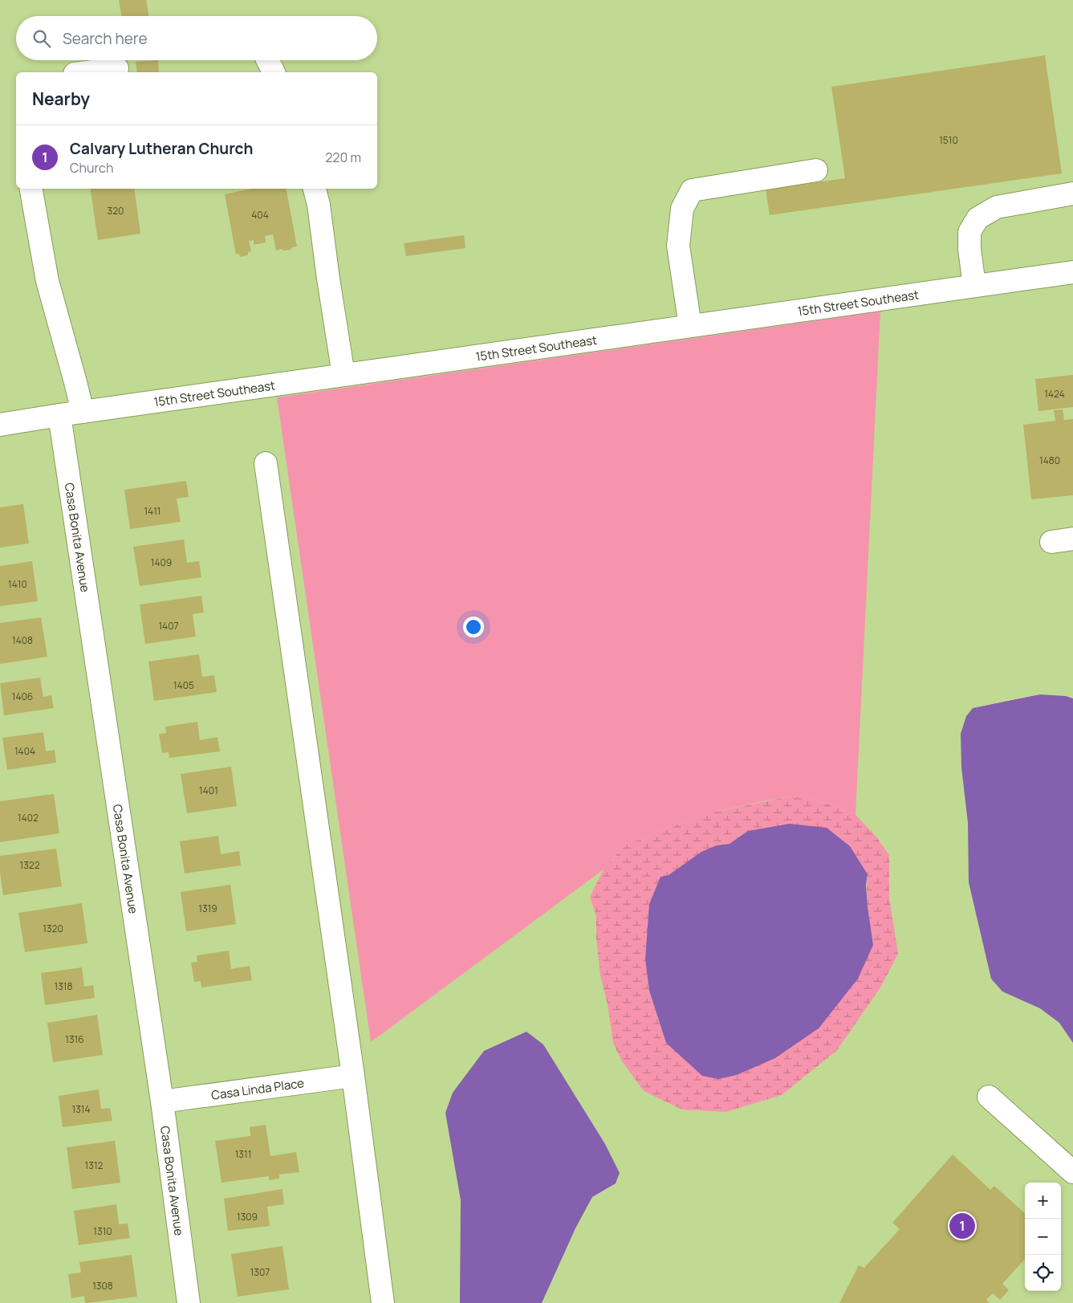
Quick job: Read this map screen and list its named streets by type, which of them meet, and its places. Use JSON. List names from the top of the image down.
{
  "streets": {
    "street": ["15th Street Southeast", "Casa Bonita Avenue", "Casa Linda Place"]
  },
  "crossings": [
    ["15th Street Southeast", "Casa Bonita Avenue"],
    ["Casa Bonita Avenue", "Casa Linda Place"]
  ],
  "house_numbers": [
    "1510",
    "320",
    "404",
    "1424",
    "1480",
    "1411",
    "1409",
    "1410",
    "1407",
    "1408",
    "1405",
    "1406",
    "1404",
    "1401",
    "1402",
    "1322",
    "1319",
    "1320",
    "1318",
    "1316",
    "1314",
    "1311",
    "1312",
    "1309",
    "1310",
    "1307",
    "1308"
  ],
  "page": {
    "search": "Search here",
    "heading": "Nearby",
    "list": [
      {
        "mark": "1",
        "name": "Calvary Lutheran Church",
        "note": "Church",
        "value": "220 m"
      }
    ],
    "map_buttons": ["+", "−"],
    "pins": "1"
  }
}
